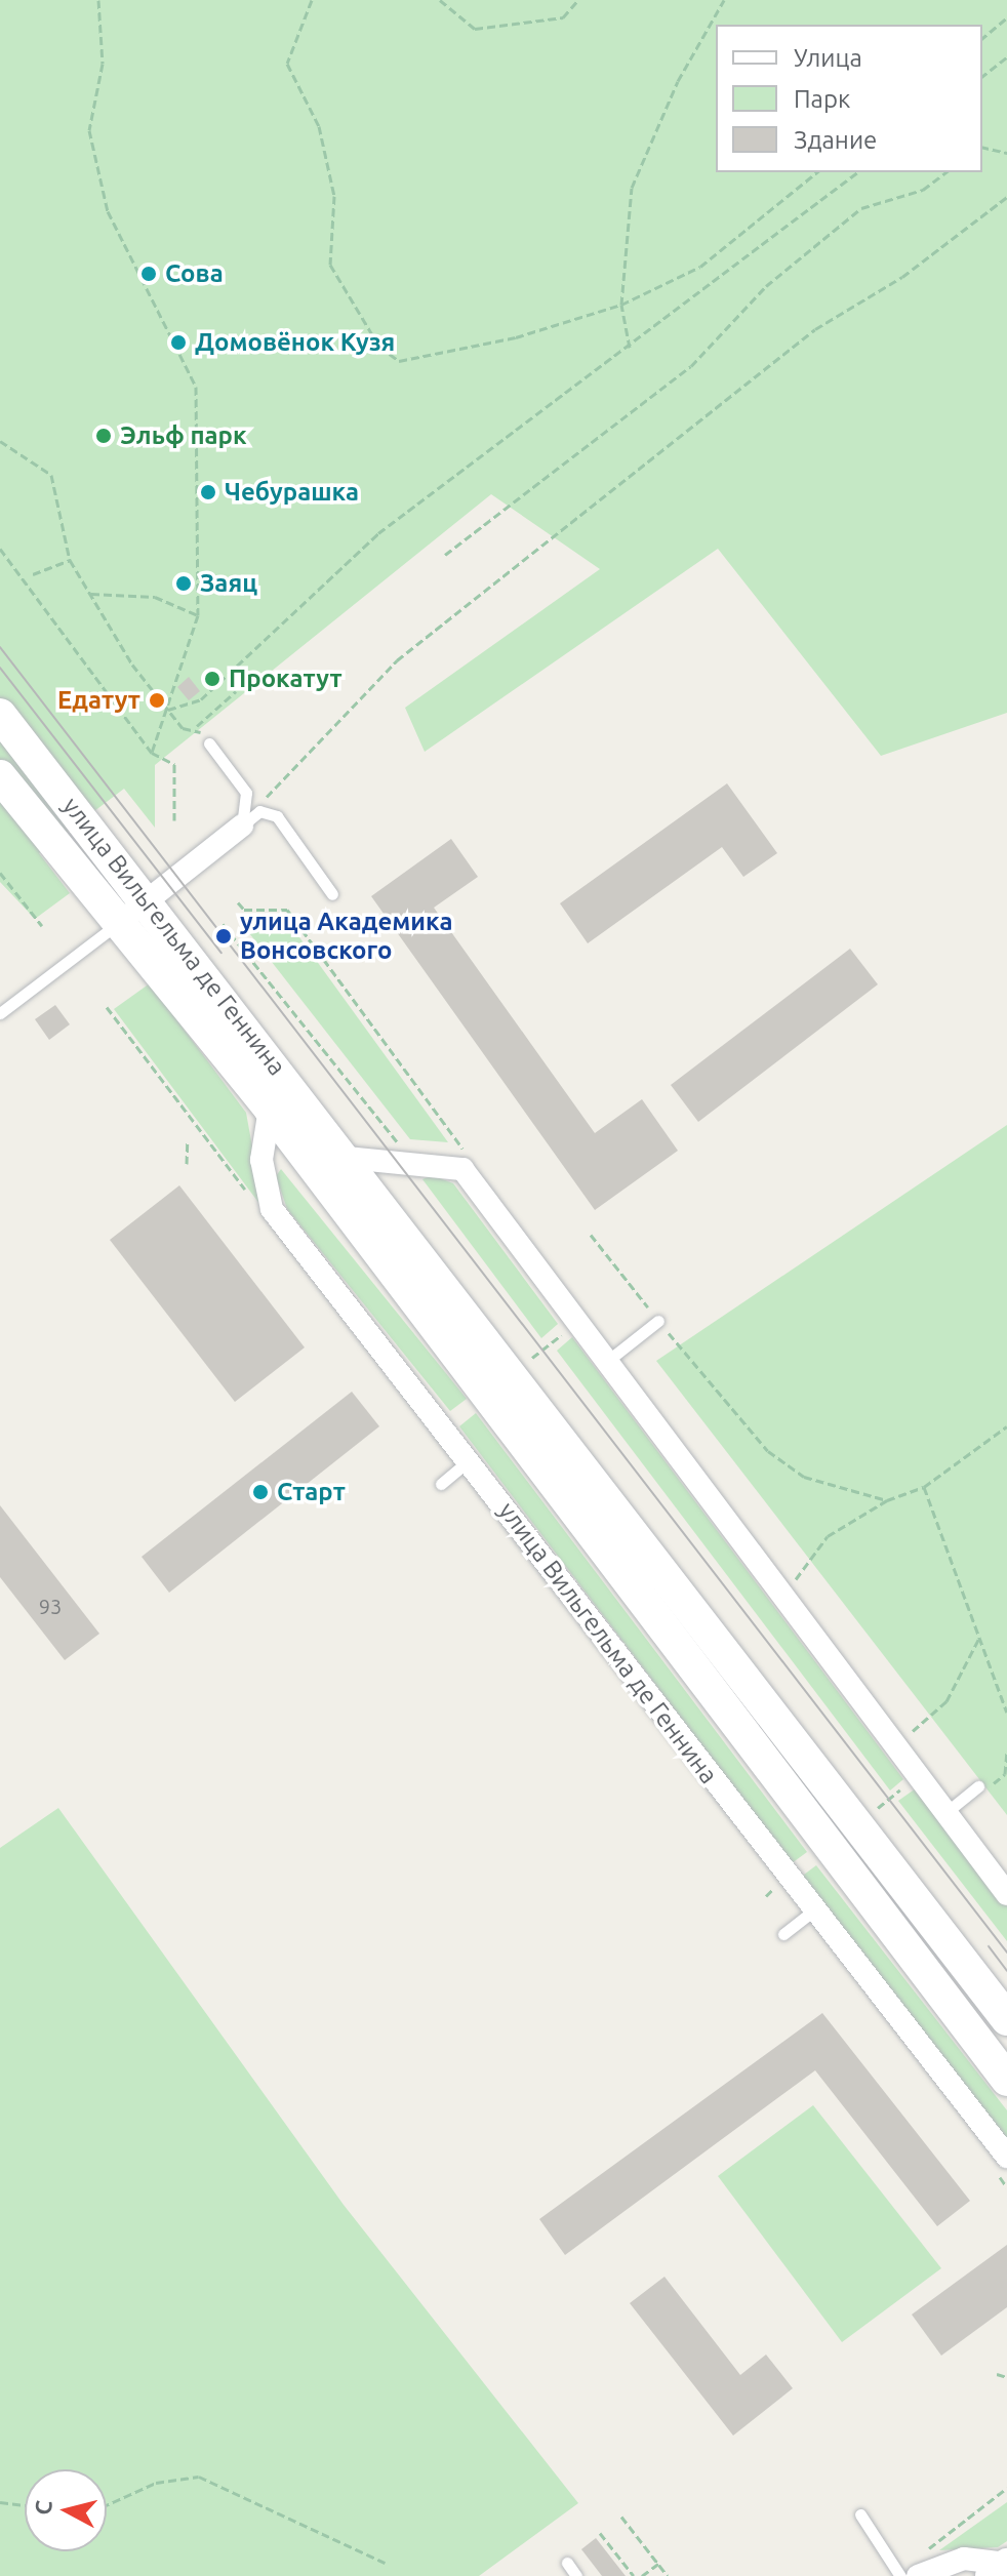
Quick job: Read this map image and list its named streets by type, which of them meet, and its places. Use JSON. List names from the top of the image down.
{
  "streets": {
    "main road": ["улица Вильгельма де Геннина"]
  },
  "places": [
    "Сова",
    "Домовёнок Кузя",
    "Эльф парк",
    "Чебурашка",
    "Заяц",
    "Прокатут",
    "Едатут",
    "улица Академика Вонсовского",
    "Старт"
  ],
  "house_numbers": ["93"],
  "legend": ["Улица", "Парк", "Здание"],
  "north": "left"
}
